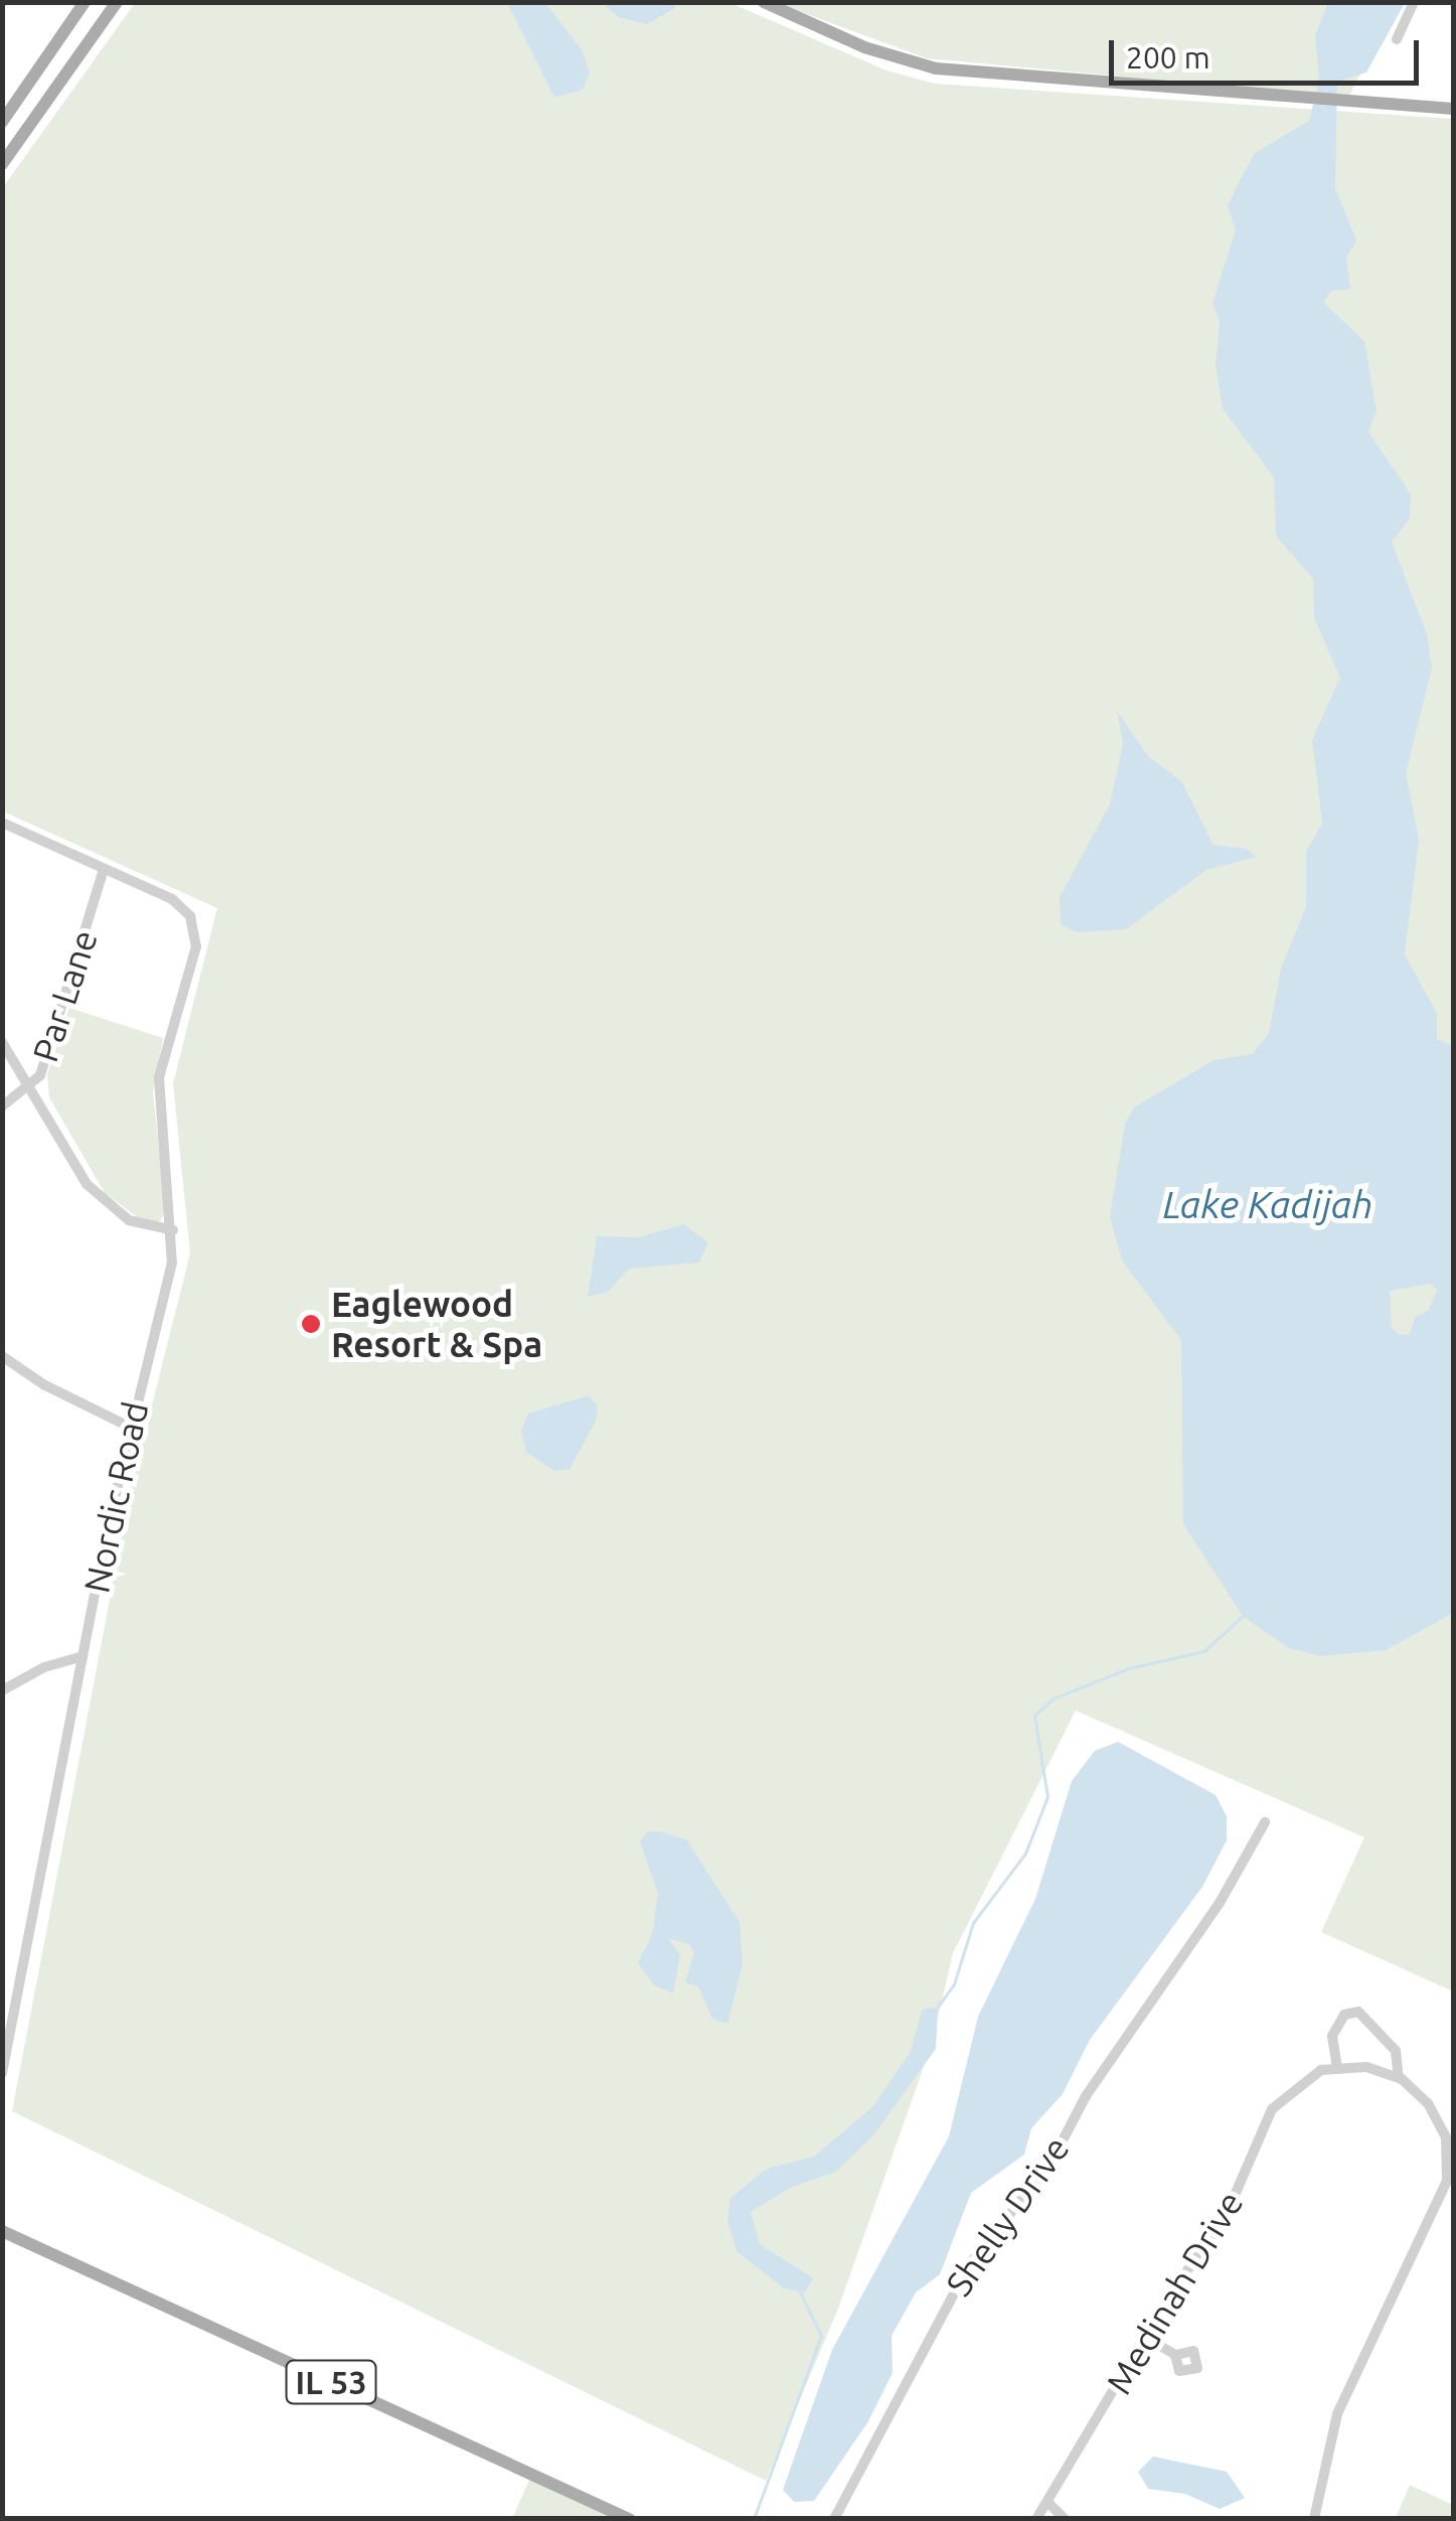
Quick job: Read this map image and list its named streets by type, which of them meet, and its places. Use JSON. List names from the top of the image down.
{
  "streets": {
    "main road": ["IL 53"],
    "street": [
      "Par Lane",
      "Nordic Road",
      "Shelly Drive",
      "Medinah Drive"
    ]
  },
  "crossings": [
    ["Par Lane", "Nordic Road"]
  ],
  "water": ["Lake Kadijah"],
  "places": ["Eaglewood Resort & Spa"],
  "scale_bar": "200 m"
}
